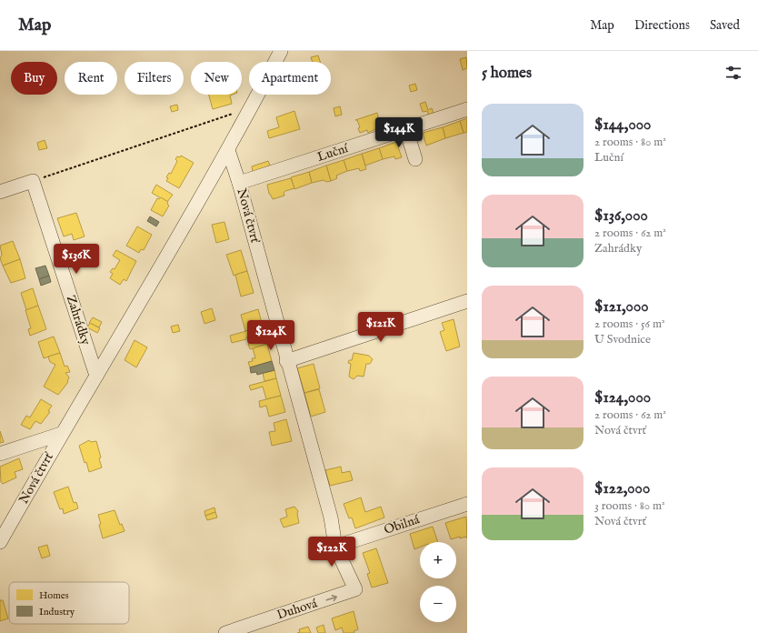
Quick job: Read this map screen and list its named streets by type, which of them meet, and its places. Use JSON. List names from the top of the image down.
{
  "streets": {
    "street": [
      "Luční",
      "Nová čtvrť",
      "Zahrádky",
      "Obilná",
      "Duhová"
    ]
  },
  "crossings": [
    ["Luční", "Nová čtvrť"],
    ["Nová čtvrť", "Zahrádky"],
    ["Nová čtvrť", "Obilná"],
    ["Nová čtvrť", "Duhová"]
  ],
  "one_way": ["Duhová"],
  "legend": ["Homes", "Industry"],
  "page": {
    "header": "Map",
    "nav": ["Map", "Directions", "Saved"],
    "heading": "5 homes",
    "chip": [
      "Buy",
      "Rent",
      "Filters",
      "New",
      "Apartment"
    ],
    "list": [
      {
        "name": "$144,000",
        "note": "2 rooms · 80 m² · Luční"
      },
      {
        "name": "$136,000",
        "note": "2 rooms · 62 m² · Zahrádky"
      },
      {
        "name": "$121,000",
        "note": "2 rooms · 56 m² · U Svodnice"
      },
      {
        "name": "$124,000",
        "note": "2 rooms · 62 m² · Nová čtvrť"
      },
      {
        "name": "$122,000",
        "note": "3 rooms · 80 m² · Nová čtvrť"
      }
    ],
    "price": [
      "$144K",
      "$136K",
      "$121K",
      "$124K",
      "$122K"
    ],
    "map_buttons": ["+", "−"]
  }
}
